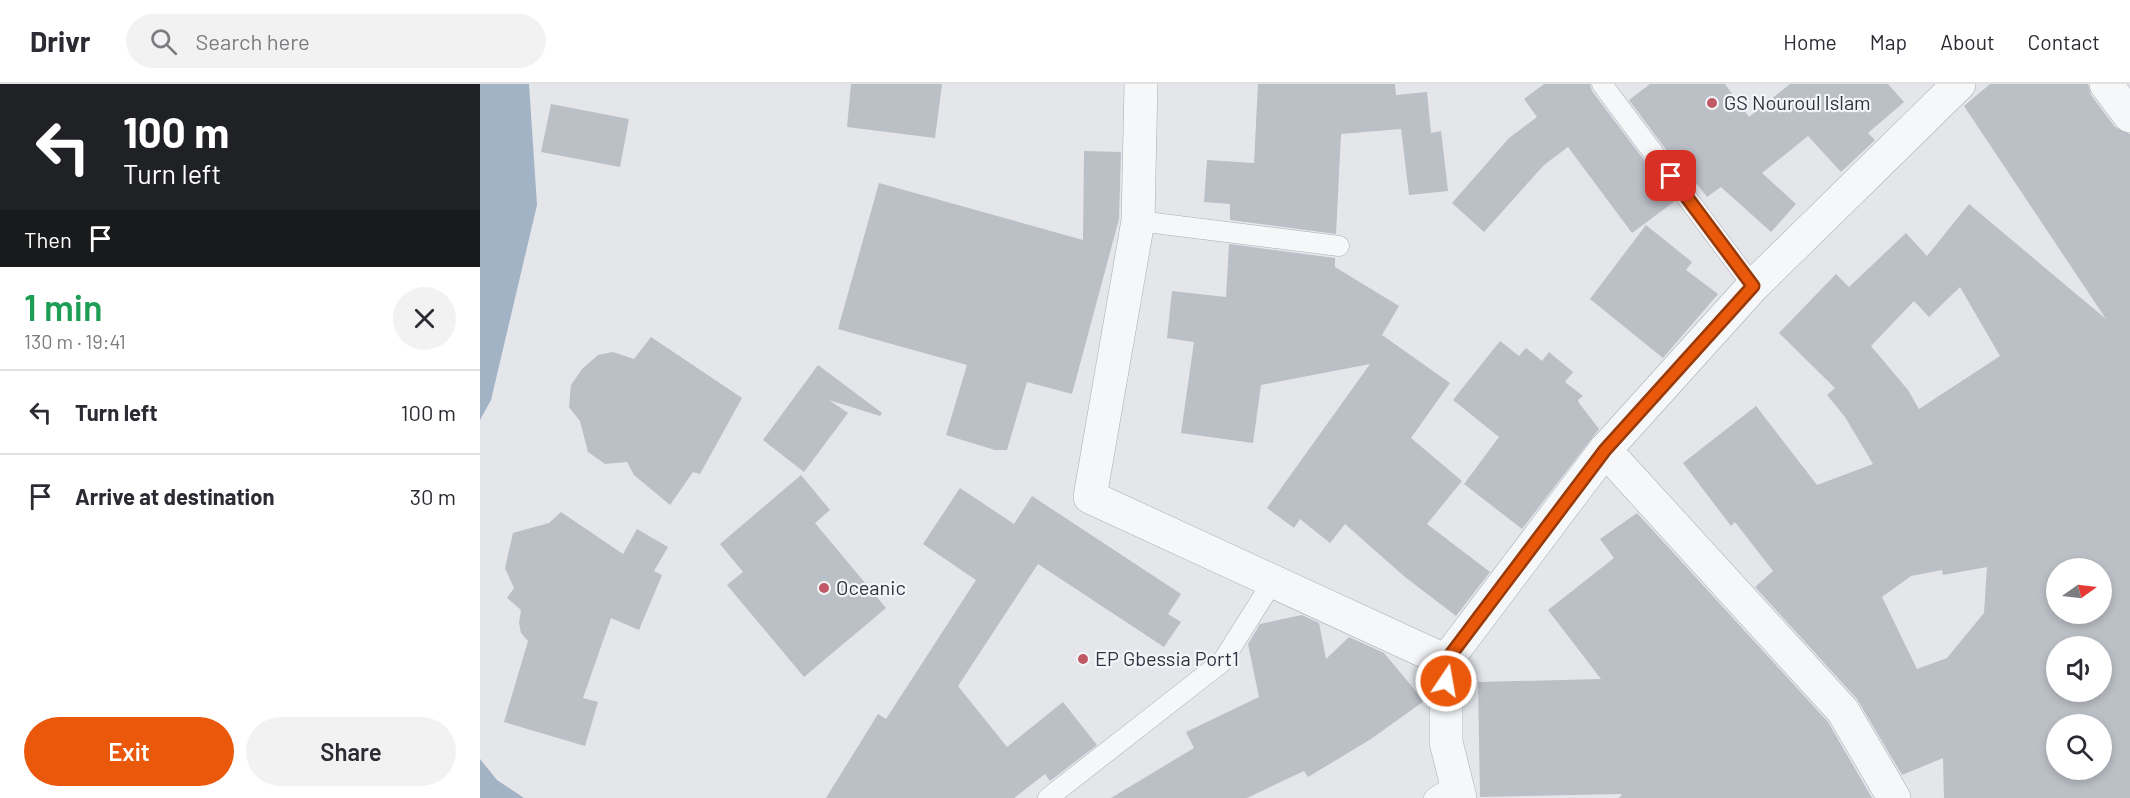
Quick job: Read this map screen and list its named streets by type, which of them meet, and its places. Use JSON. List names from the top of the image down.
{
  "places": ["GS Nouroul Islam", "Oceanic", "EP Gbessia Port1"],
  "north": "right",
  "page": {
    "header": "Drivr",
    "search": "Search here",
    "nav": [
      "Home",
      "Map",
      "About",
      "Contact"
    ],
    "turn": ["100 m", "Turn left"],
    "then": "Then",
    "heading": ["1 min", "130 m · 19:41"],
    "list": [
      {
        "name": "Turn left",
        "value": "100 m"
      },
      {
        "name": "Arrive at destination",
        "value": "30 m"
      }
    ],
    "buttons": ["Exit", "Share"]
  }
}
